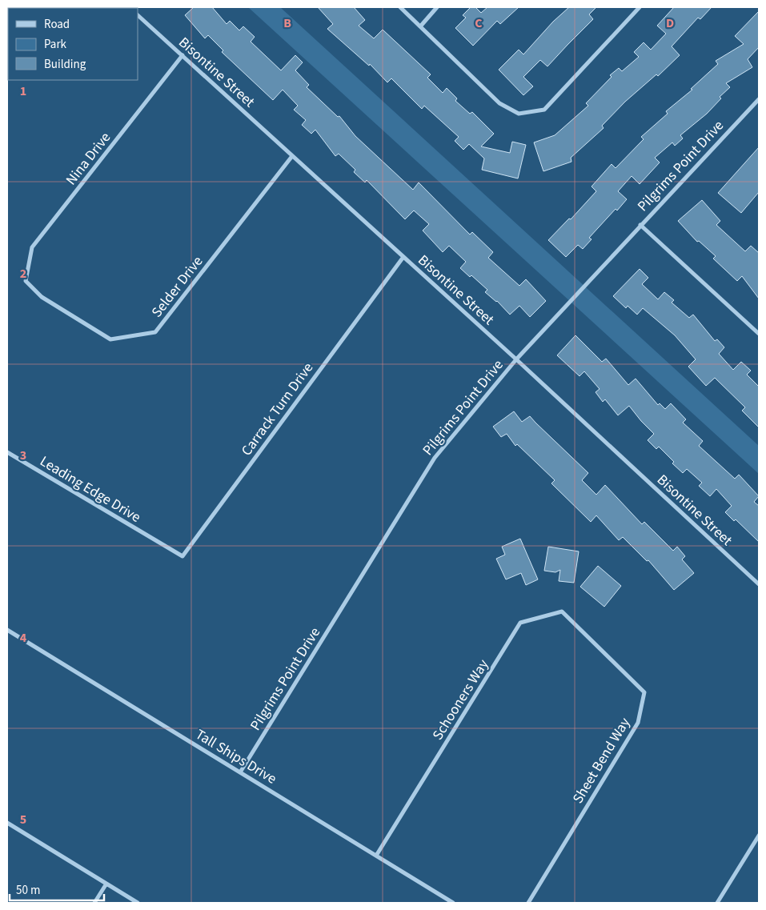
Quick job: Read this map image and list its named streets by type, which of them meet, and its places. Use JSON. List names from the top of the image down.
{
  "streets": {
    "street": [
      "Bisontine Street",
      "Nina Drive",
      "Pilgrims Point Drive",
      "Selder Drive",
      "Carrack Turn Drive",
      "Leading Edge Drive",
      "Schooners Way",
      "Tall Ships Drive",
      "Sheet Bend Way"
    ]
  },
  "crossings": [
    ["Bisontine Street", "Nina Drive"],
    ["Bisontine Street", "Pilgrims Point Drive"],
    ["Bisontine Street", "Selder Drive"],
    ["Bisontine Street", "Carrack Turn Drive"],
    ["Nina Drive", "Selder Drive"],
    ["Pilgrims Point Drive", "Tall Ships Drive"],
    ["Carrack Turn Drive", "Leading Edge Drive"],
    ["Schooners Way", "Tall Ships Drive"],
    ["Schooners Way", "Sheet Bend Way"]
  ],
  "legend": ["Road", "Park", "Building"],
  "scale_bar": "50 m",
  "grid": {
    "columns": ["B", "C", "D"],
    "rows": [
      "1",
      "2",
      "3",
      "4",
      "5"
    ]
  }
}
